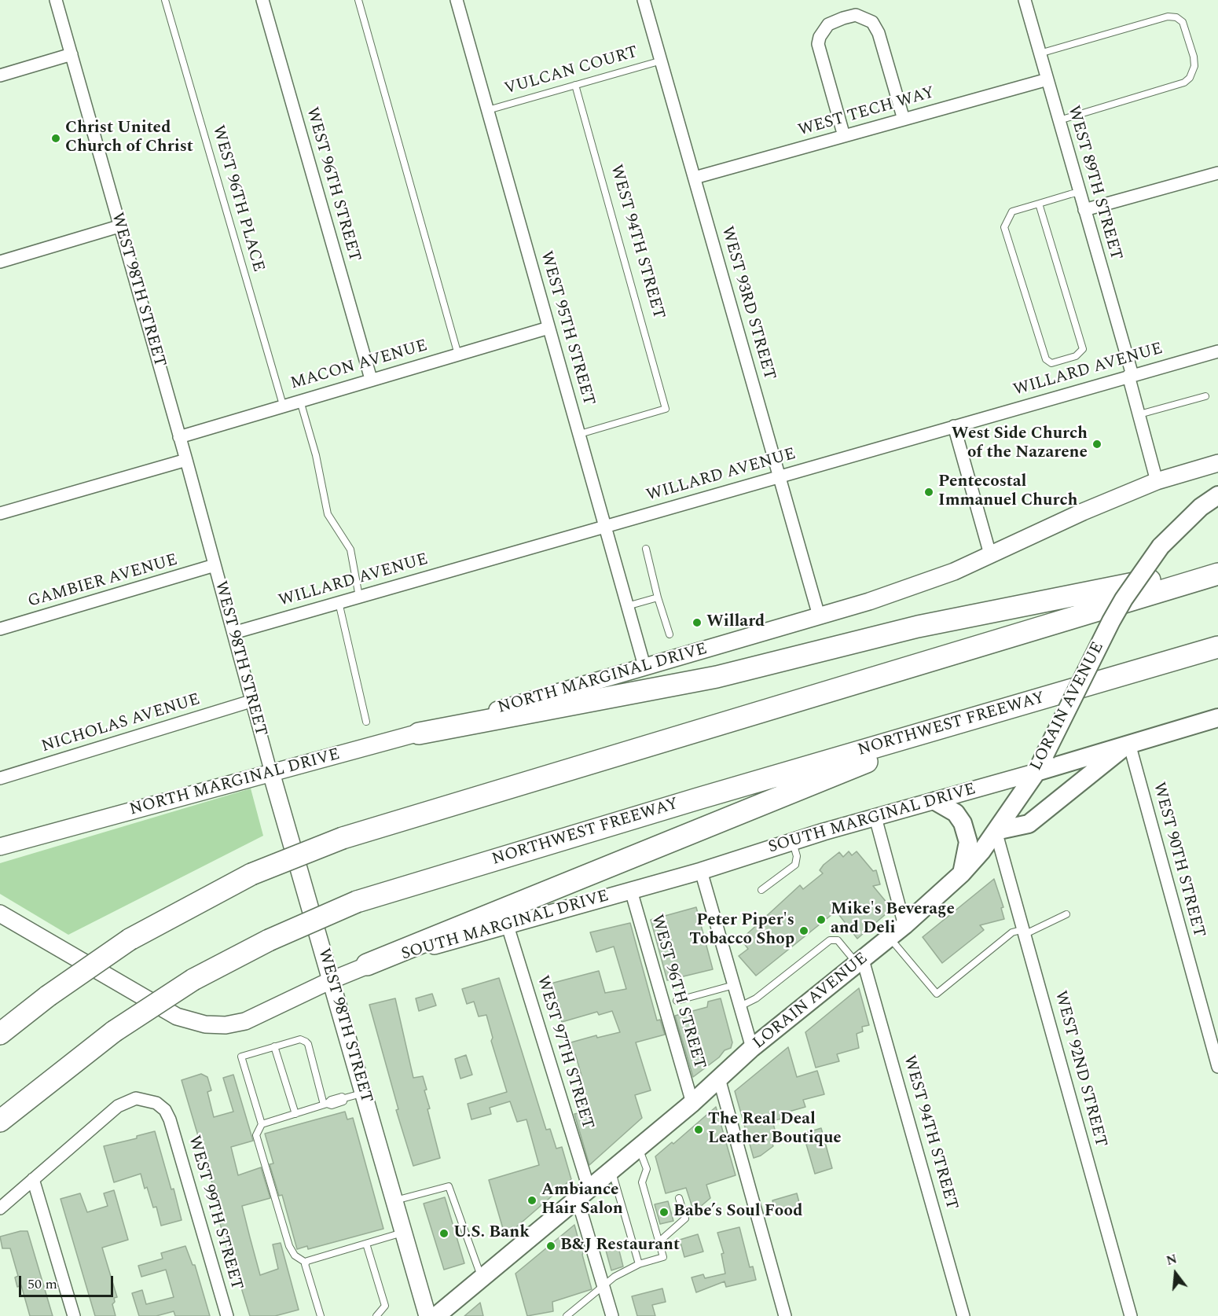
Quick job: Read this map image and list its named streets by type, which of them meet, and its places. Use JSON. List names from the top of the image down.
{
  "streets": {
    "highway": ["NORTHWEST FREEWAY"],
    "main road": ["LORAIN AVENUE"],
    "street": [
      "WEST TECH WAY",
      "WEST 89TH STREET",
      "WEST 96TH STREET",
      "WEST 94TH STREET",
      "WEST 98TH STREET",
      "WEST 93RD STREET",
      "WEST 95TH STREET",
      "MACON AVENUE",
      "WILLARD AVENUE",
      "GAMBIER AVENUE",
      "NORTH MARGINAL DRIVE",
      "NICHOLAS AVENUE",
      "SOUTH MARGINAL DRIVE",
      "WEST 90TH STREET",
      "WEST 97TH STREET",
      "WEST 92ND STREET",
      "WEST 99TH STREET"
    ],
    "lane": ["VULCAN COURT", "WEST 96TH PLACE"]
  },
  "crossings": [
    ["VULCAN COURT", "WEST 94TH STREET"],
    ["VULCAN COURT", "WEST 93RD STREET"],
    ["VULCAN COURT", "WEST 95TH STREET"],
    ["WEST TECH WAY", "WEST 89TH STREET"],
    ["WEST TECH WAY", "WEST 93RD STREET"],
    ["WEST 89TH STREET", "WILLARD AVENUE"],
    ["WEST 89TH STREET", "NORTH MARGINAL DRIVE"],
    ["WEST 96TH STREET", "MACON AVENUE"],
    ["WEST 96TH STREET", "LORAIN AVENUE"],
    ["WEST 96TH STREET", "SOUTH MARGINAL DRIVE"],
    ["WEST 96TH PLACE", "MACON AVENUE"],
    ["WEST 94TH STREET", "WEST 95TH STREET"],
    ["WEST 94TH STREET", "LORAIN AVENUE"],
    ["WEST 98TH STREET", "MACON AVENUE"],
    ["WEST 98TH STREET", "WILLARD AVENUE"],
    ["WEST 98TH STREET", "GAMBIER AVENUE"],
    ["WEST 98TH STREET", "NORTH MARGINAL DRIVE"],
    ["WEST 98TH STREET", "NICHOLAS AVENUE"],
    ["WEST 98TH STREET", "SOUTH MARGINAL DRIVE"],
    ["WEST 93RD STREET", "WILLARD AVENUE"],
    ["WEST 93RD STREET", "NORTH MARGINAL DRIVE"],
    ["WEST 95TH STREET", "MACON AVENUE"],
    ["WEST 95TH STREET", "WILLARD AVENUE"],
    ["WEST 95TH STREET", "NORTH MARGINAL DRIVE"],
    ["LORAIN AVENUE", "SOUTH MARGINAL DRIVE"],
    ["LORAIN AVENUE", "WEST 97TH STREET"],
    ["LORAIN AVENUE", "WEST 92ND STREET"],
    ["SOUTH MARGINAL DRIVE", "WEST 97TH STREET"]
  ],
  "places": [
    "Christ United Church of Christ",
    "West Side Church of the Nazarene",
    "Pentecostal Immanuel Church",
    "Willard",
    "Mike's Beverage and Deli",
    "Peter Piper's Tobacco Shop",
    "The Real Deal Leather Boutique",
    "Ambiance Hair Salon",
    "Babe’s Soul Food",
    "U.S. Bank",
    "B&J Restaurant"
  ],
  "scale_bar": "50 m",
  "north": "top"
}
